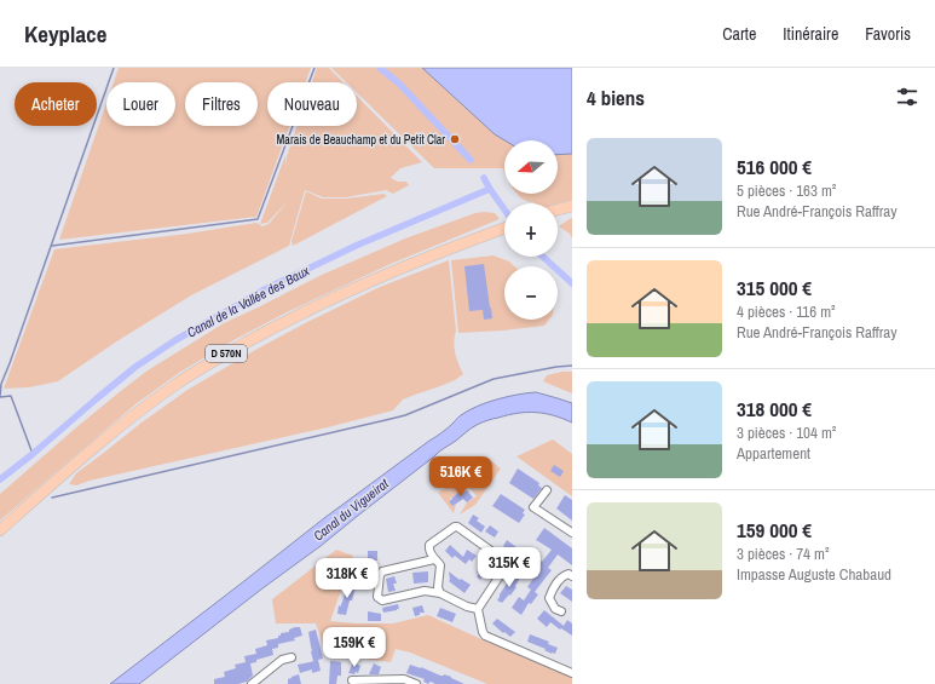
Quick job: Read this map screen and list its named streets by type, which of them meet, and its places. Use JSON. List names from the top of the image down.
{
  "streets": {
    "main road": ["D 570N"]
  },
  "water": ["Canal de la Vallée des Baux", "Canal du Vigueirat"],
  "places": ["Marais de Beauchamp et du Petit Clar"],
  "north": "left",
  "page": {
    "header": "Keyplace",
    "nav": ["Carte", "Itinéraire", "Favoris"],
    "heading": "4 biens",
    "chip": [
      "Acheter",
      "Louer",
      "Filtres",
      "Nouveau"
    ],
    "list": [
      {
        "name": "516 000 €",
        "note": "5 pièces · 163 m² · Rue André-François Raffray"
      },
      {
        "name": "315 000 €",
        "note": "4 pièces · 116 m² · Rue André-François Raffray"
      },
      {
        "name": "318 000 €",
        "note": "3 pièces · 104 m² · Appartement"
      },
      {
        "name": "159 000 €",
        "note": "3 pièces · 74 m² · Impasse Auguste Chabaud"
      }
    ],
    "map_buttons": ["+", "−"],
    "price": [
      "516K €",
      "315K €",
      "318K €",
      "159K €"
    ]
  }
}
